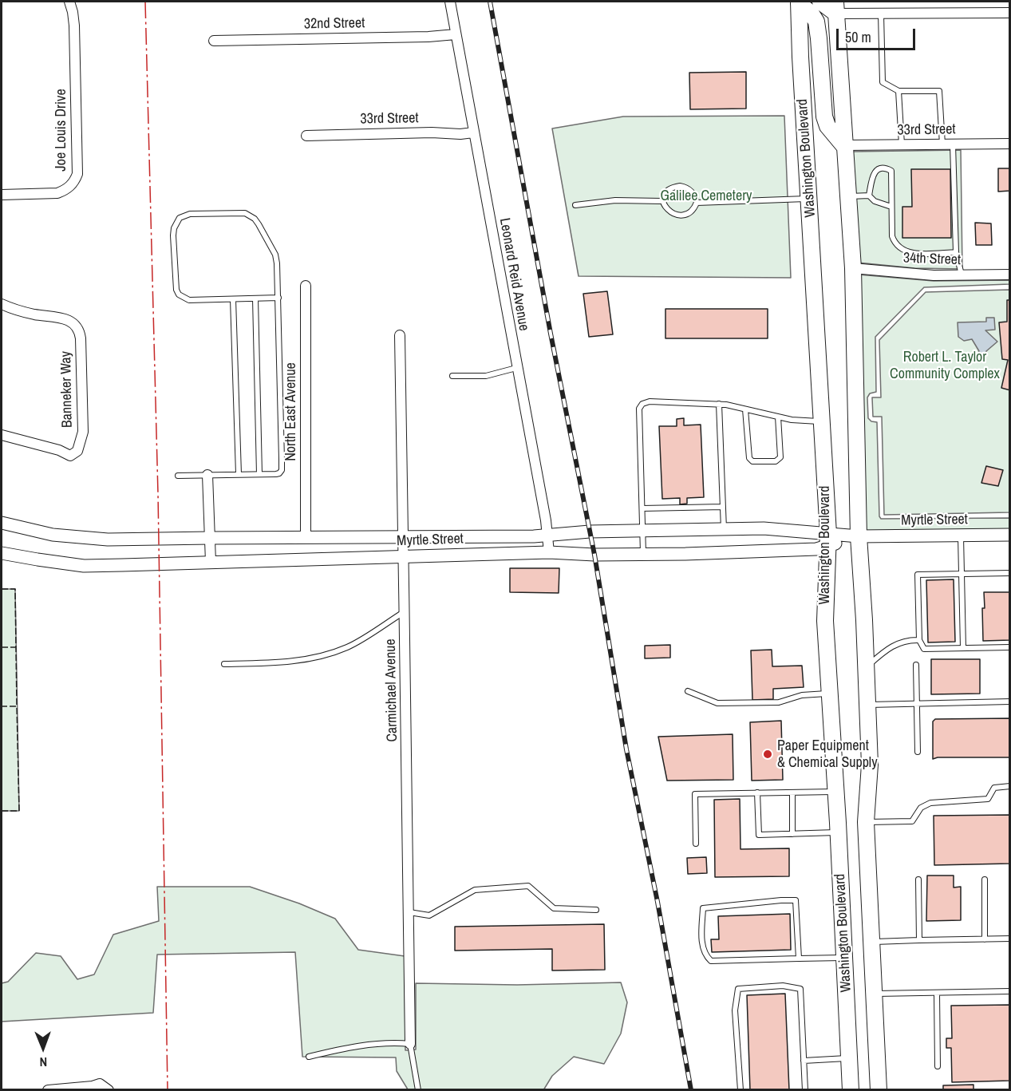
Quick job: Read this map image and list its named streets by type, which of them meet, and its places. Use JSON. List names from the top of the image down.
{
  "streets": {
    "main road": ["Washington Boulevard"],
    "street": [
      "32nd Street",
      "33rd Street",
      "Joe Louis Drive",
      "34th Street",
      "Leonard Reid Avenue",
      "Banneker Way",
      "North East Avenue",
      "Myrtle Street",
      "Carmichael Avenue"
    ]
  },
  "crossings": [
    ["32nd Street", "Leonard Reid Avenue"],
    ["33rd Street", "Washington Boulevard"],
    ["33rd Street", "Leonard Reid Avenue"],
    ["Washington Boulevard", "34th Street"],
    ["Washington Boulevard", "Myrtle Street"],
    ["Leonard Reid Avenue", "Myrtle Street"],
    ["North East Avenue", "Myrtle Street"],
    ["Myrtle Street", "Carmichael Avenue"]
  ],
  "parks": ["Galilee Cemetery", "Robert L. Taylor Community Complex"],
  "places": ["Paper Equipment & Chemical Supply"],
  "scale_bar": "50 m",
  "north": "bottom"
}
